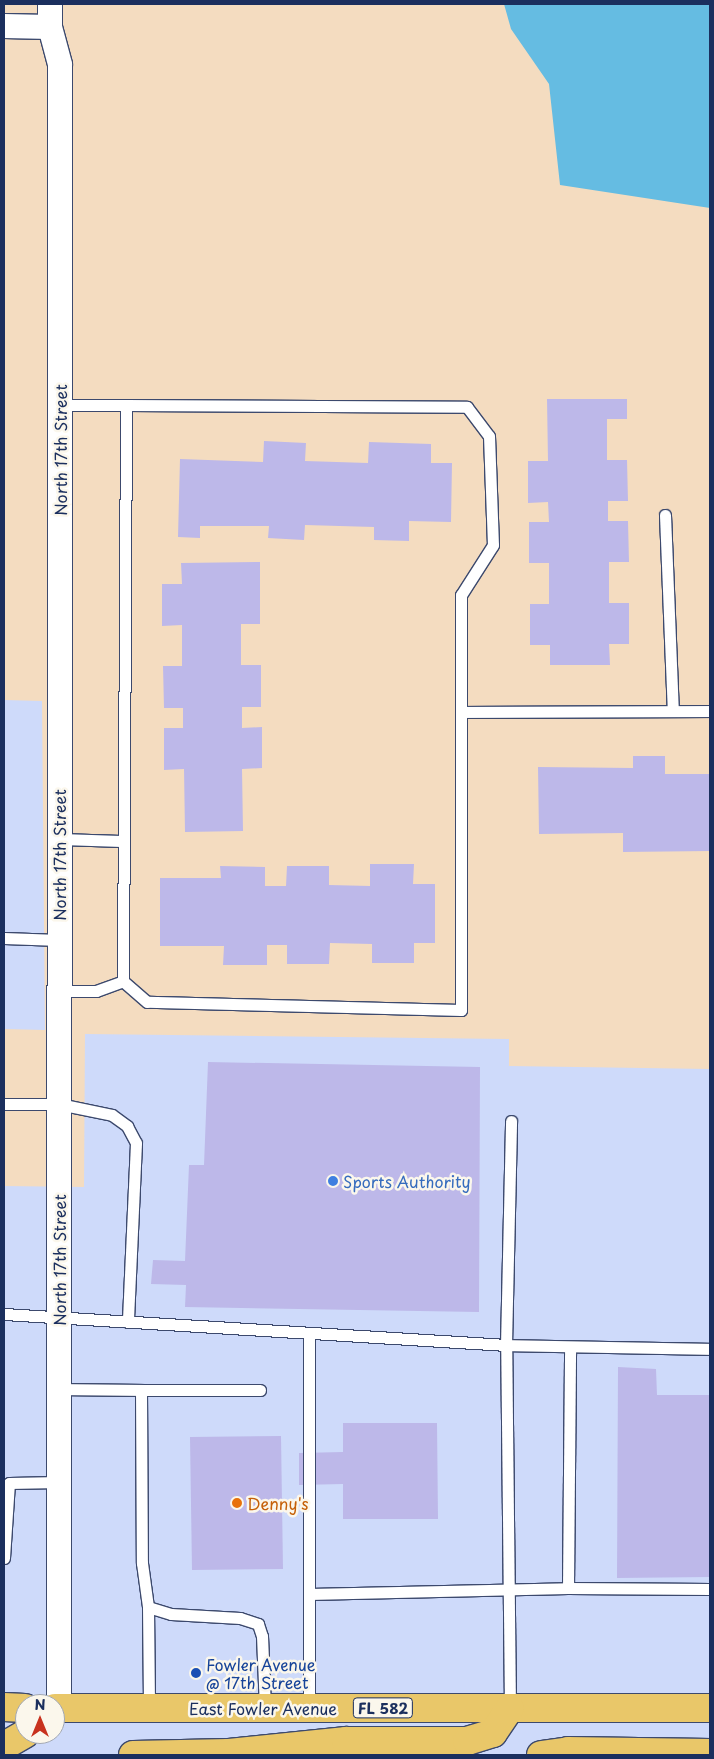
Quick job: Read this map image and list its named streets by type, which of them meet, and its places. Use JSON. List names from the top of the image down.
{
  "streets": {
    "main road": ["East Fowler Avenue", "FL 582"],
    "street": ["North 17th Street"]
  },
  "places": ["Sports Authority", "Denny's", "Fowler Avenue @ 17th Street"],
  "north": "top"
}
